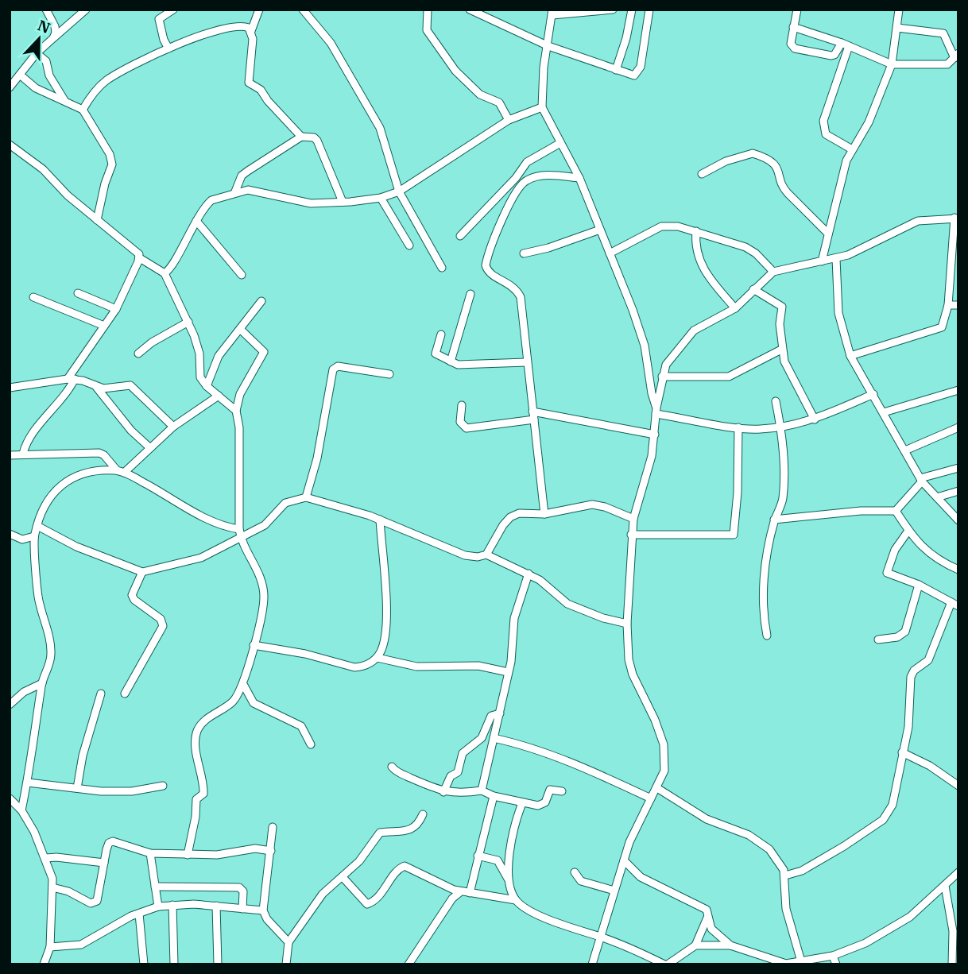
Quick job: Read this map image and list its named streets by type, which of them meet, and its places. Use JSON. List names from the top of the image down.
{
  "north": "top"
}
